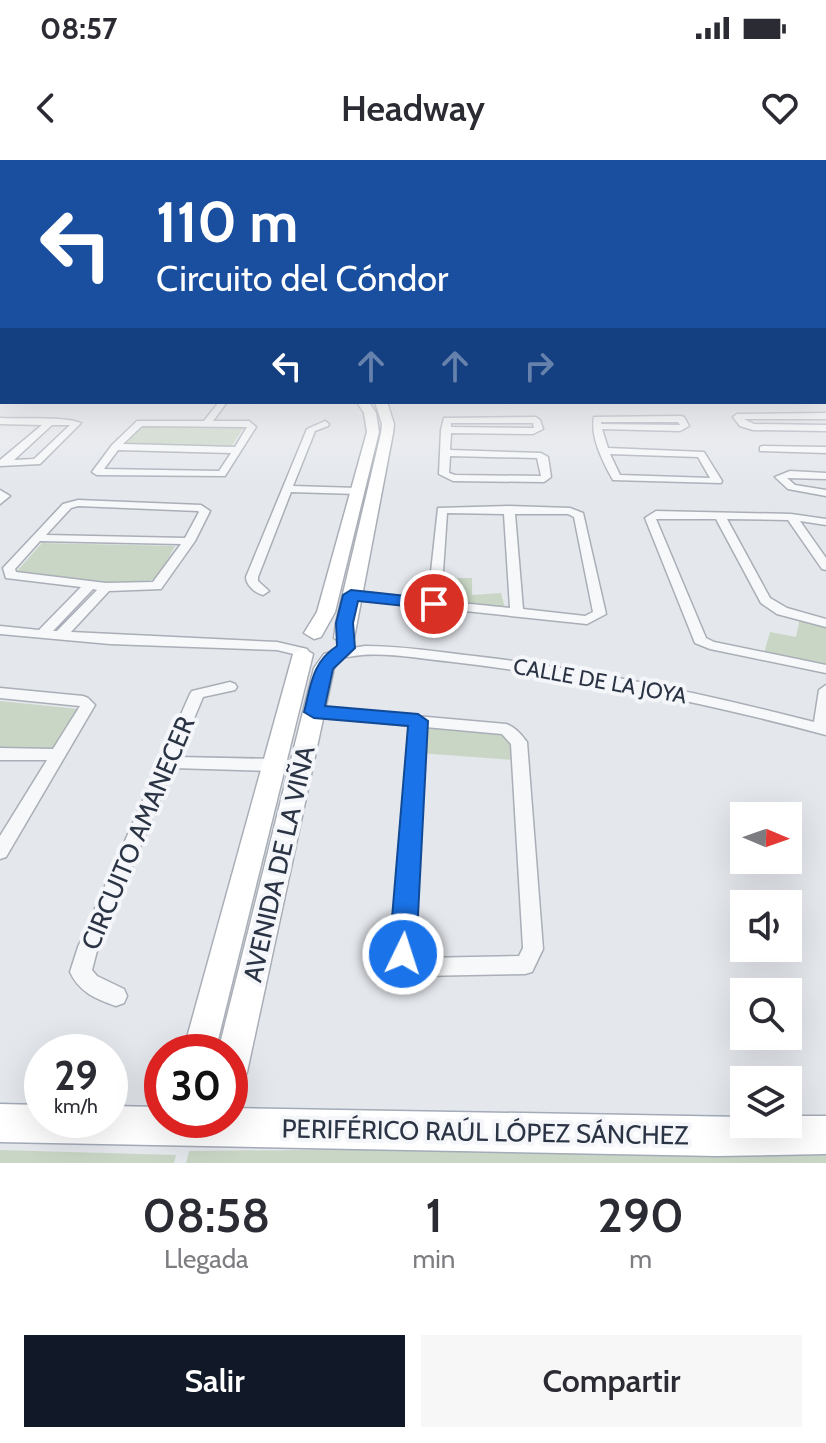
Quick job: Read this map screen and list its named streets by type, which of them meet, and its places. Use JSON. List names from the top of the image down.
{
  "streets": {
    "main road": ["PERIFÉRICO RAÚL LÓPEZ SÁNCHEZ"],
    "street": ["CALLE DE LA JOYA", "CIRCUITO AMANECER", "AVENIDA DE LA VIÑA"]
  },
  "crossings": [
    ["CALLE DE LA JOYA", "AVENIDA DE LA VIÑA"]
  ],
  "north": "right",
  "page": {
    "status": "08:57",
    "header": "Headway",
    "turn": ["110 m", "Circuito del Cóndor"],
    "speed": "29 km/h",
    "limit": "30",
    "eta": [
      "08:58",
      "Llegada",
      "1",
      "min",
      "290",
      "m"
    ],
    "buttons": ["Salir", "Compartir"]
  }
}
